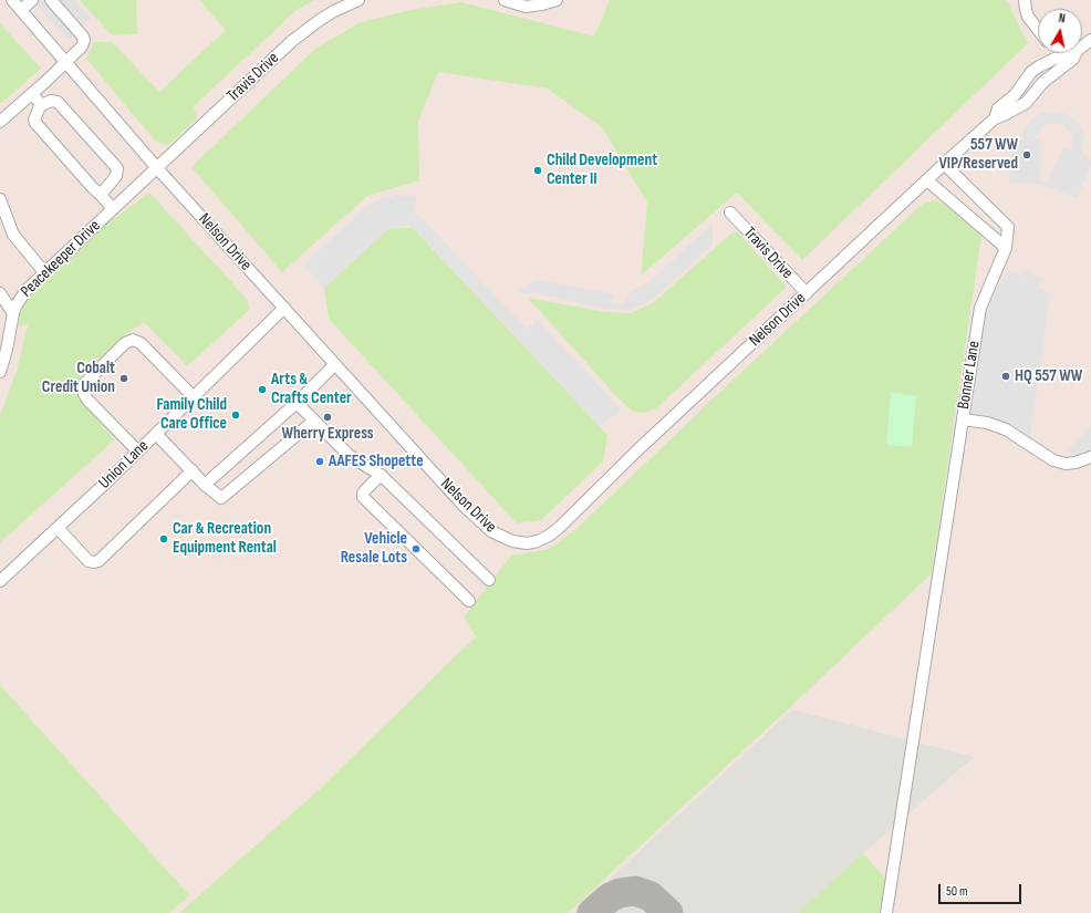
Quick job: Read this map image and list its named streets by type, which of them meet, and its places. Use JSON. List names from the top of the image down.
{
  "streets": {
    "street": [
      "Travis Drive",
      "Nelson Drive",
      "Peacekeeper Drive",
      "Bonner Lane",
      "Union Lane"
    ]
  },
  "crossings": [
    ["Travis Drive", "Nelson Drive"],
    ["Travis Drive", "Peacekeeper Drive"],
    ["Nelson Drive", "Peacekeeper Drive"],
    ["Nelson Drive", "Bonner Lane"],
    ["Nelson Drive", "Union Lane"]
  ],
  "places": [
    "557 WW VIP/Reserved",
    "Child Development Center II",
    "HQ 557 WW",
    "Cobalt Credit Union",
    "Arts & Crafts Center",
    "Family Child Care Office",
    "Wherry Express",
    "AAFES Shopette",
    "Car & Recreation Equipment Rental",
    "Vehicle Resale Lots"
  ],
  "scale_bar": "50 m",
  "north": "top"
}
